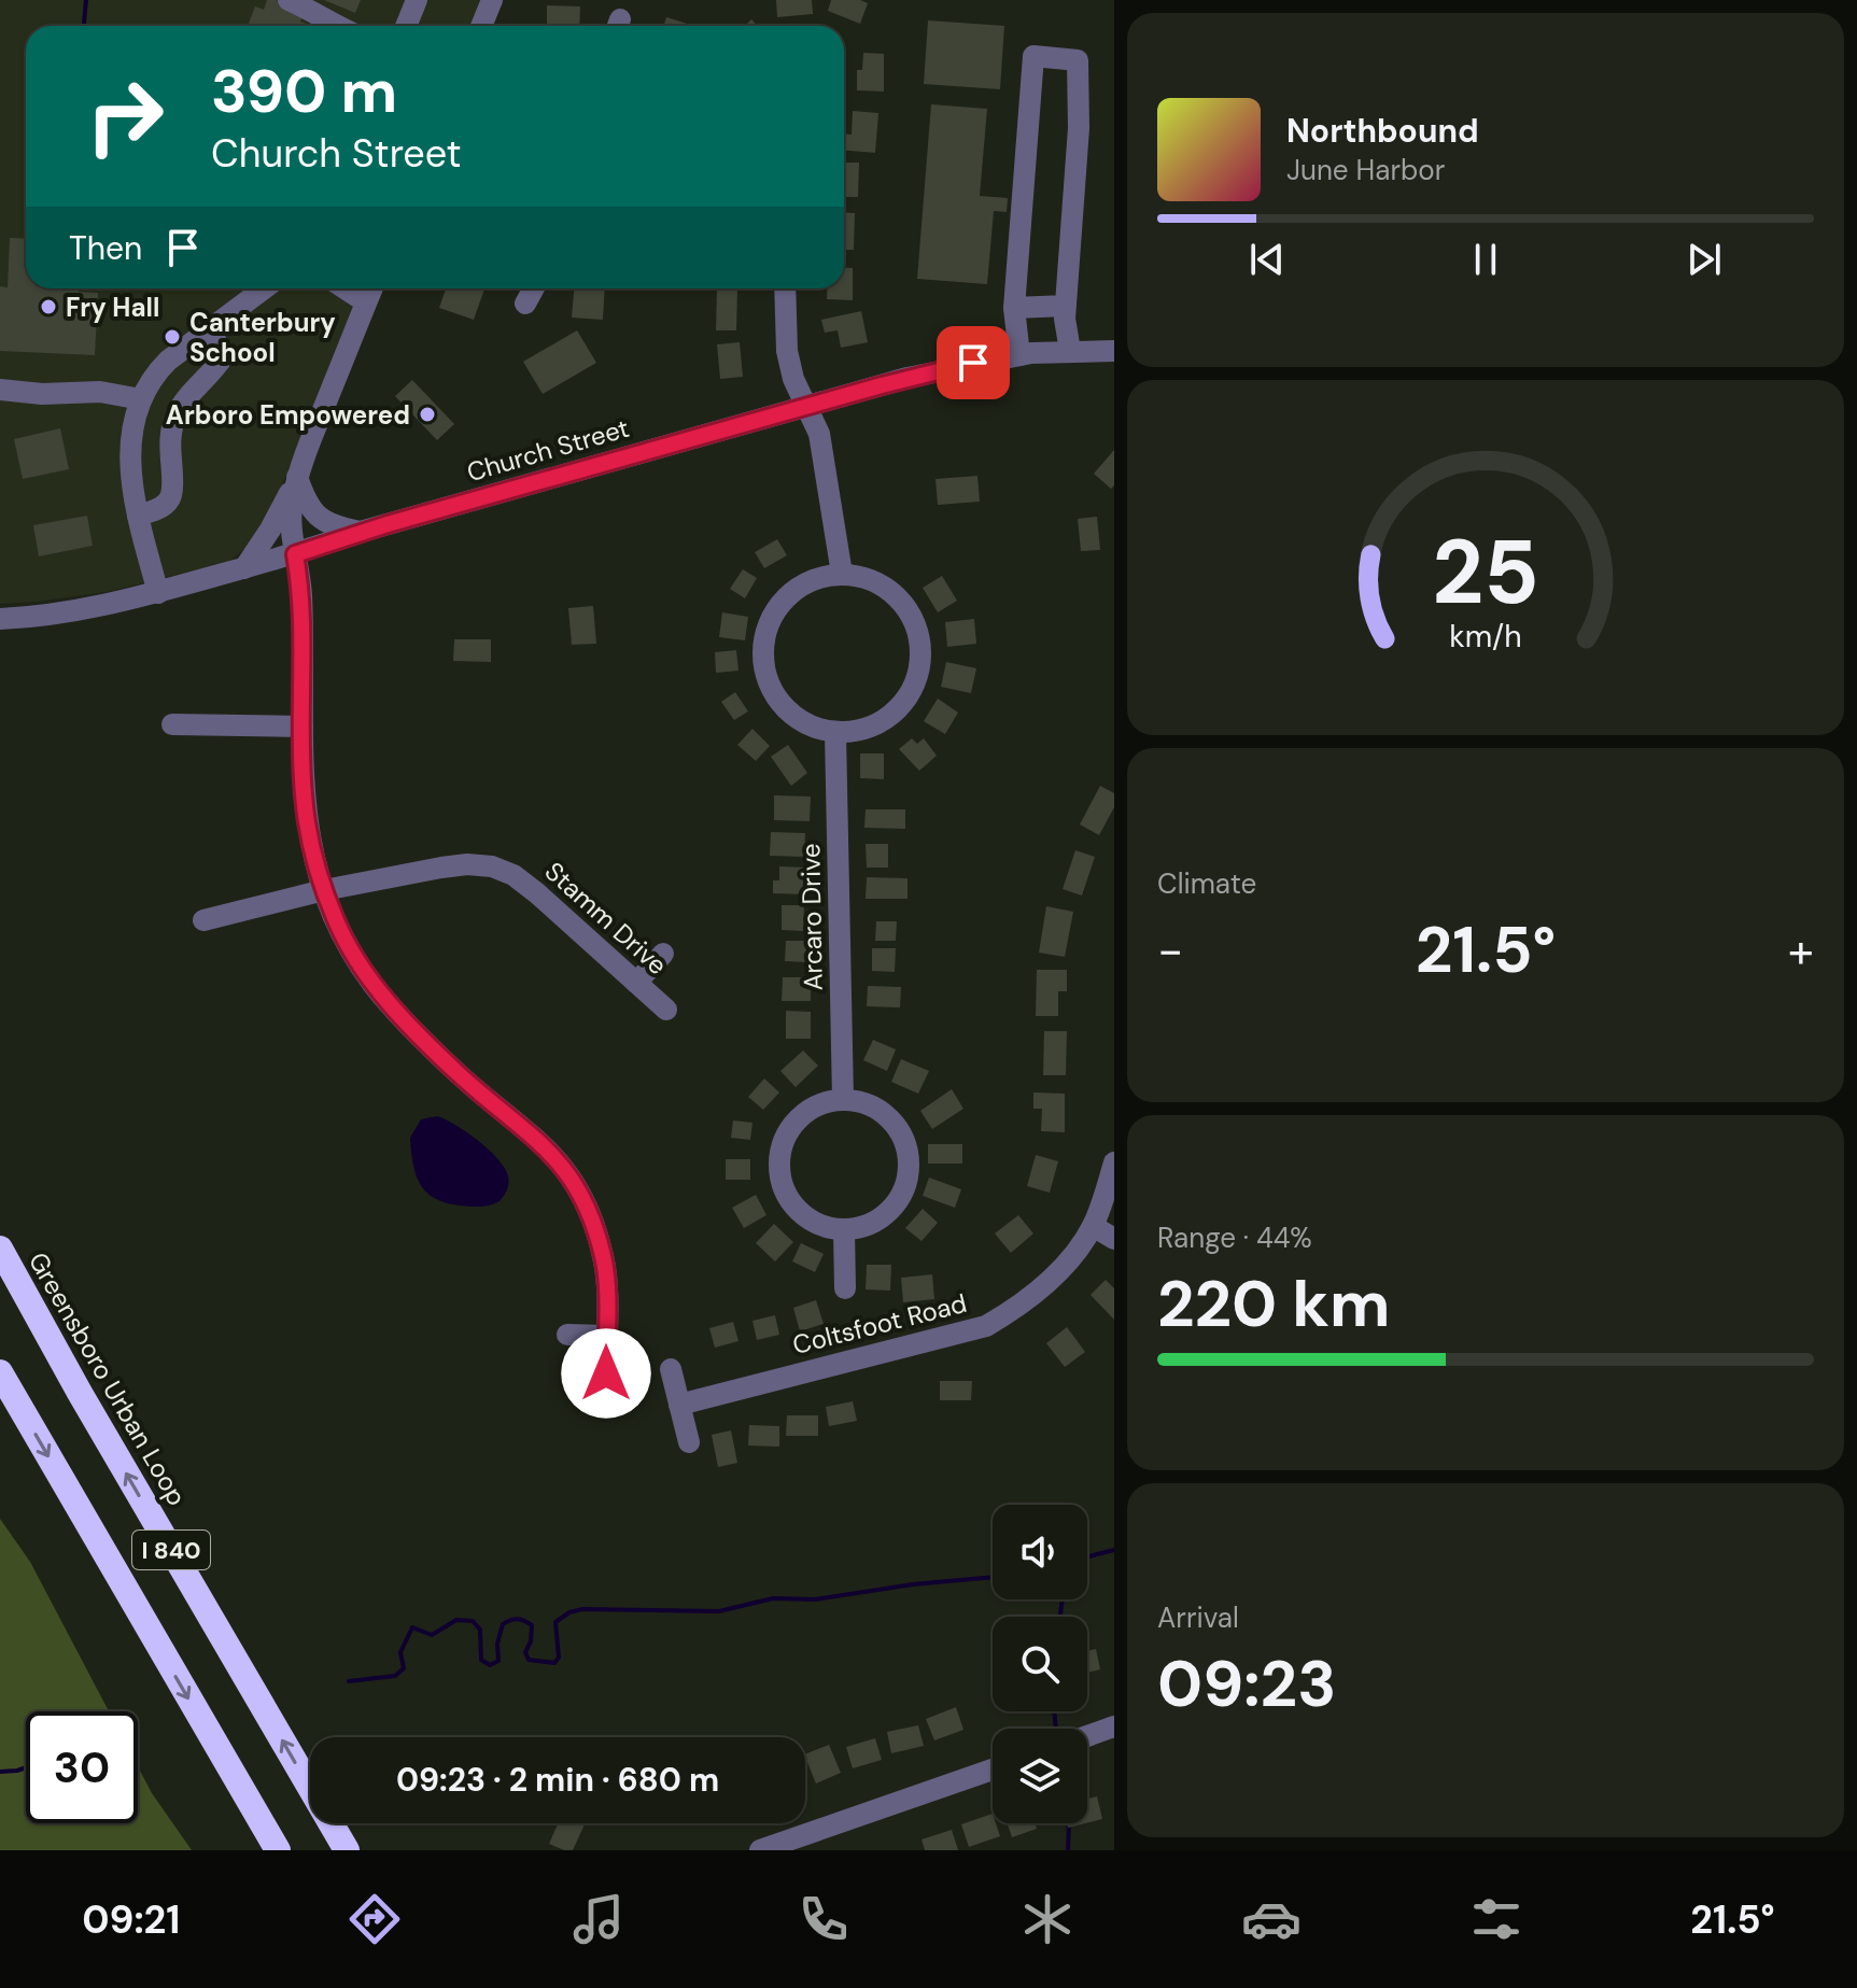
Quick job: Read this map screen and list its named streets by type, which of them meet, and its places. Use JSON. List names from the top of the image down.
{
  "streets": {
    "highway": ["Greensboro Urban Loop", "I 840"],
    "street": [
      "Church Street",
      "Arcaro Drive",
      "Stamm Drive",
      "Coltsfoot Road"
    ]
  },
  "places": ["Fry Hall", "Canterbury School", "Arboro Empowered"],
  "page": {
    "turn": ["390 m", "Church Street"],
    "song": ["Northbound", "June Harbor"],
    "then": "Then",
    "tile": [
      "Climate",
      ["Range · 44%", "220 km"],
      ["Arrival", "09:23"]
    ],
    "heat": ["−", "21.5°", "+"],
    "limit": "30",
    "trip": "09:23 · 2 min · 680 m",
    "tabs": ["09:21", "21.5°"],
    "gauge": ["25", "km/h"]
  }
}
